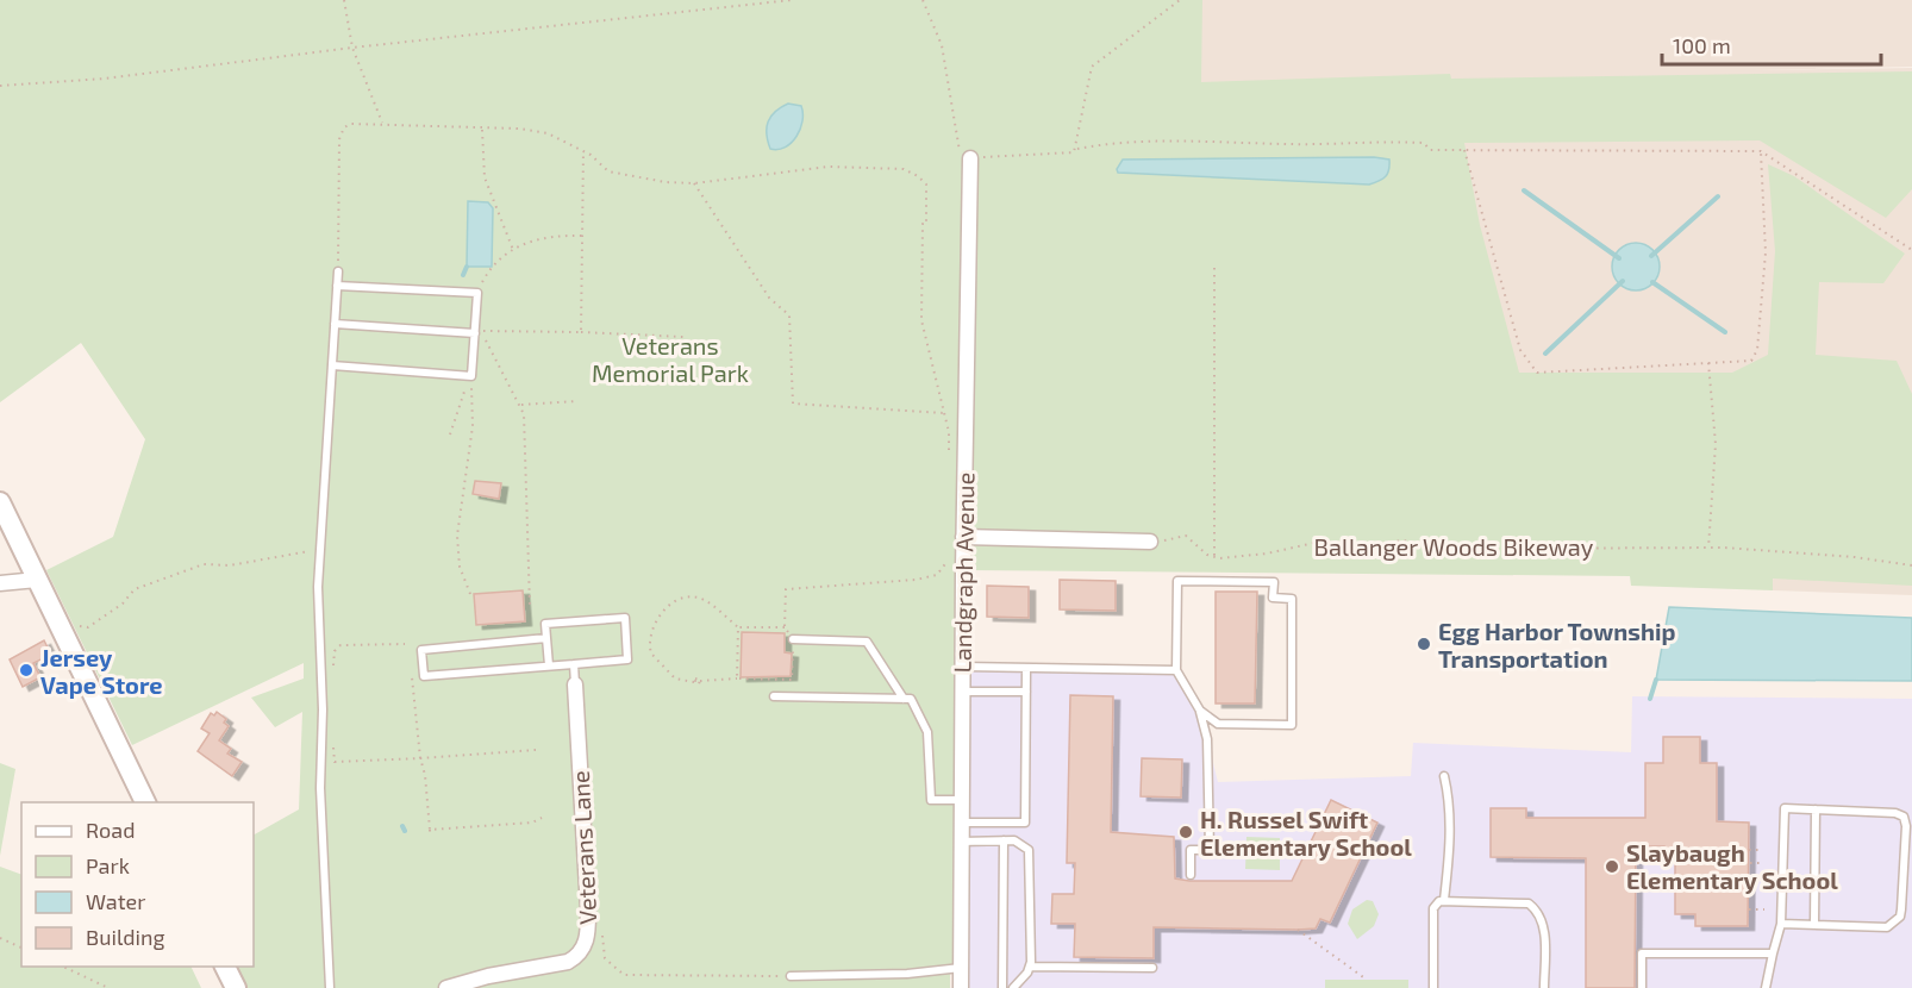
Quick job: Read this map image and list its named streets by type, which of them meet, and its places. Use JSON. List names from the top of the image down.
{
  "streets": {
    "street": ["Landgraph Avenue", "Veterans Lane"],
    "path": ["Ballanger Woods Bikeway"]
  },
  "parks": ["Veterans Memorial Park"],
  "places": [
    "Egg Harbor Township Transportation",
    "Jersey Vape Store",
    "H. Russel Swift Elementary School",
    "Slaybaugh Elementary School"
  ],
  "legend": [
    "Road",
    "Park",
    "Water",
    "Building"
  ],
  "scale_bar": "100 m"
}
